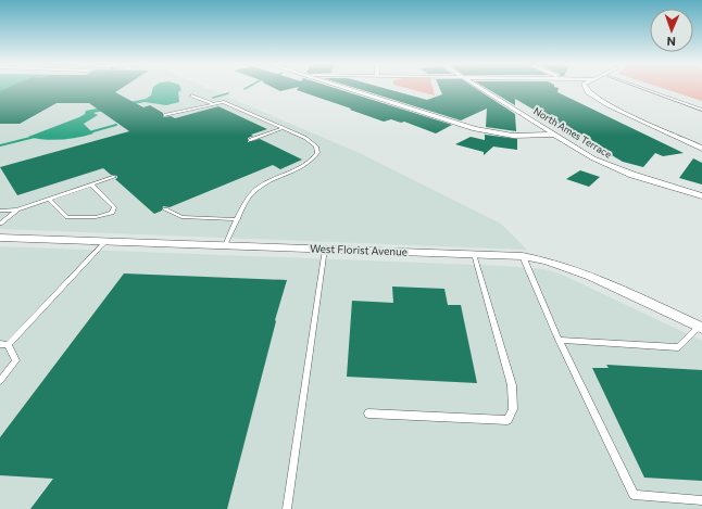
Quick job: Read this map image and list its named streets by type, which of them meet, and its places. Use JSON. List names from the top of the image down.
{
  "streets": {
    "street": ["North Ames Terrace", "West Florist Avenue"]
  },
  "north": "bottom"
}
